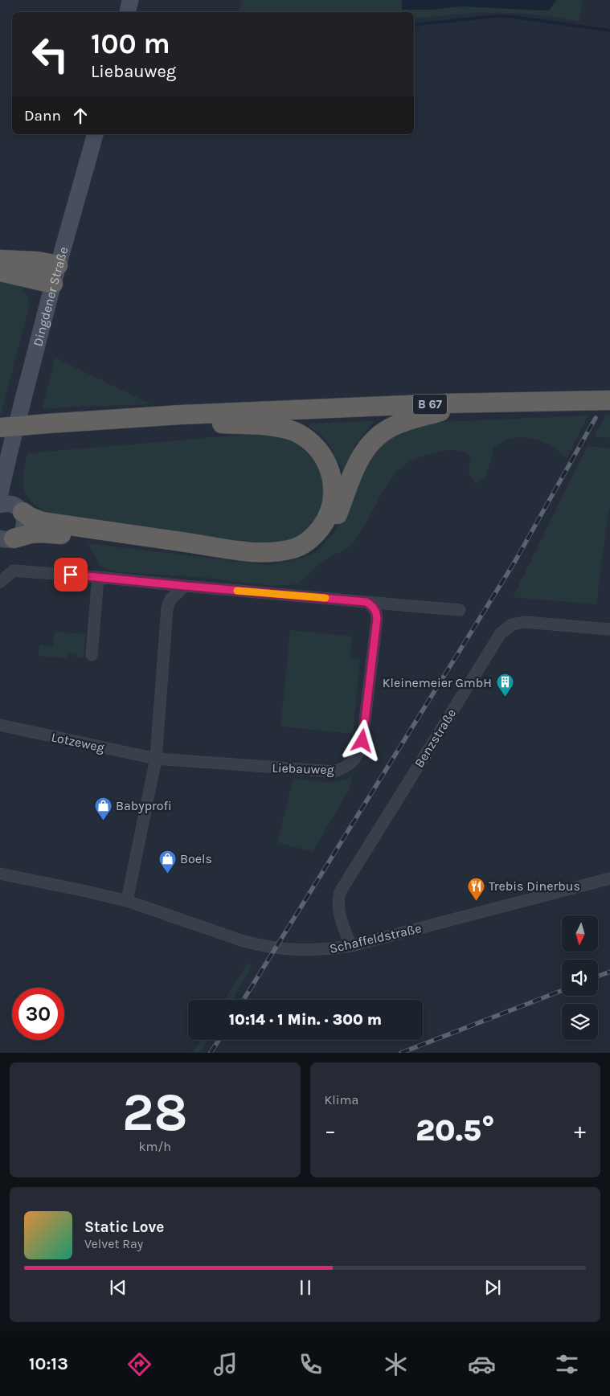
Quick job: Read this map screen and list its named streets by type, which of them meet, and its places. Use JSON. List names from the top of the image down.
{
  "streets": {
    "highway": ["B 67"],
    "main road": ["Dingdener Straße"],
    "street": [
      "Benzstraße",
      "Lotzeweg",
      "Liebauweg",
      "Schaffeldstraße"
    ]
  },
  "crossings": [
    ["Benzstraße", "Schaffeldstraße"],
    ["Lotzeweg", "Liebauweg"]
  ],
  "places": {
    "building": ["Kleinemeier GmbH"],
    "shop": ["Babyprofi", "Boels"],
    "restaurant": ["Trebis Dinerbus"]
  },
  "north": "bottom",
  "page": {
    "turn": ["100 m", "Liebauweg"],
    "then": "Dann",
    "limit": "30",
    "trip": "10:14 · 1 Min. · 300 m",
    "tile": [
      ["28", "km/h"],
      "Klima"
    ],
    "heat": ["−", "20.5°", "+"],
    "song": ["Static Love", "Velvet Ray"],
    "tabs": "10:13"
  }
}
